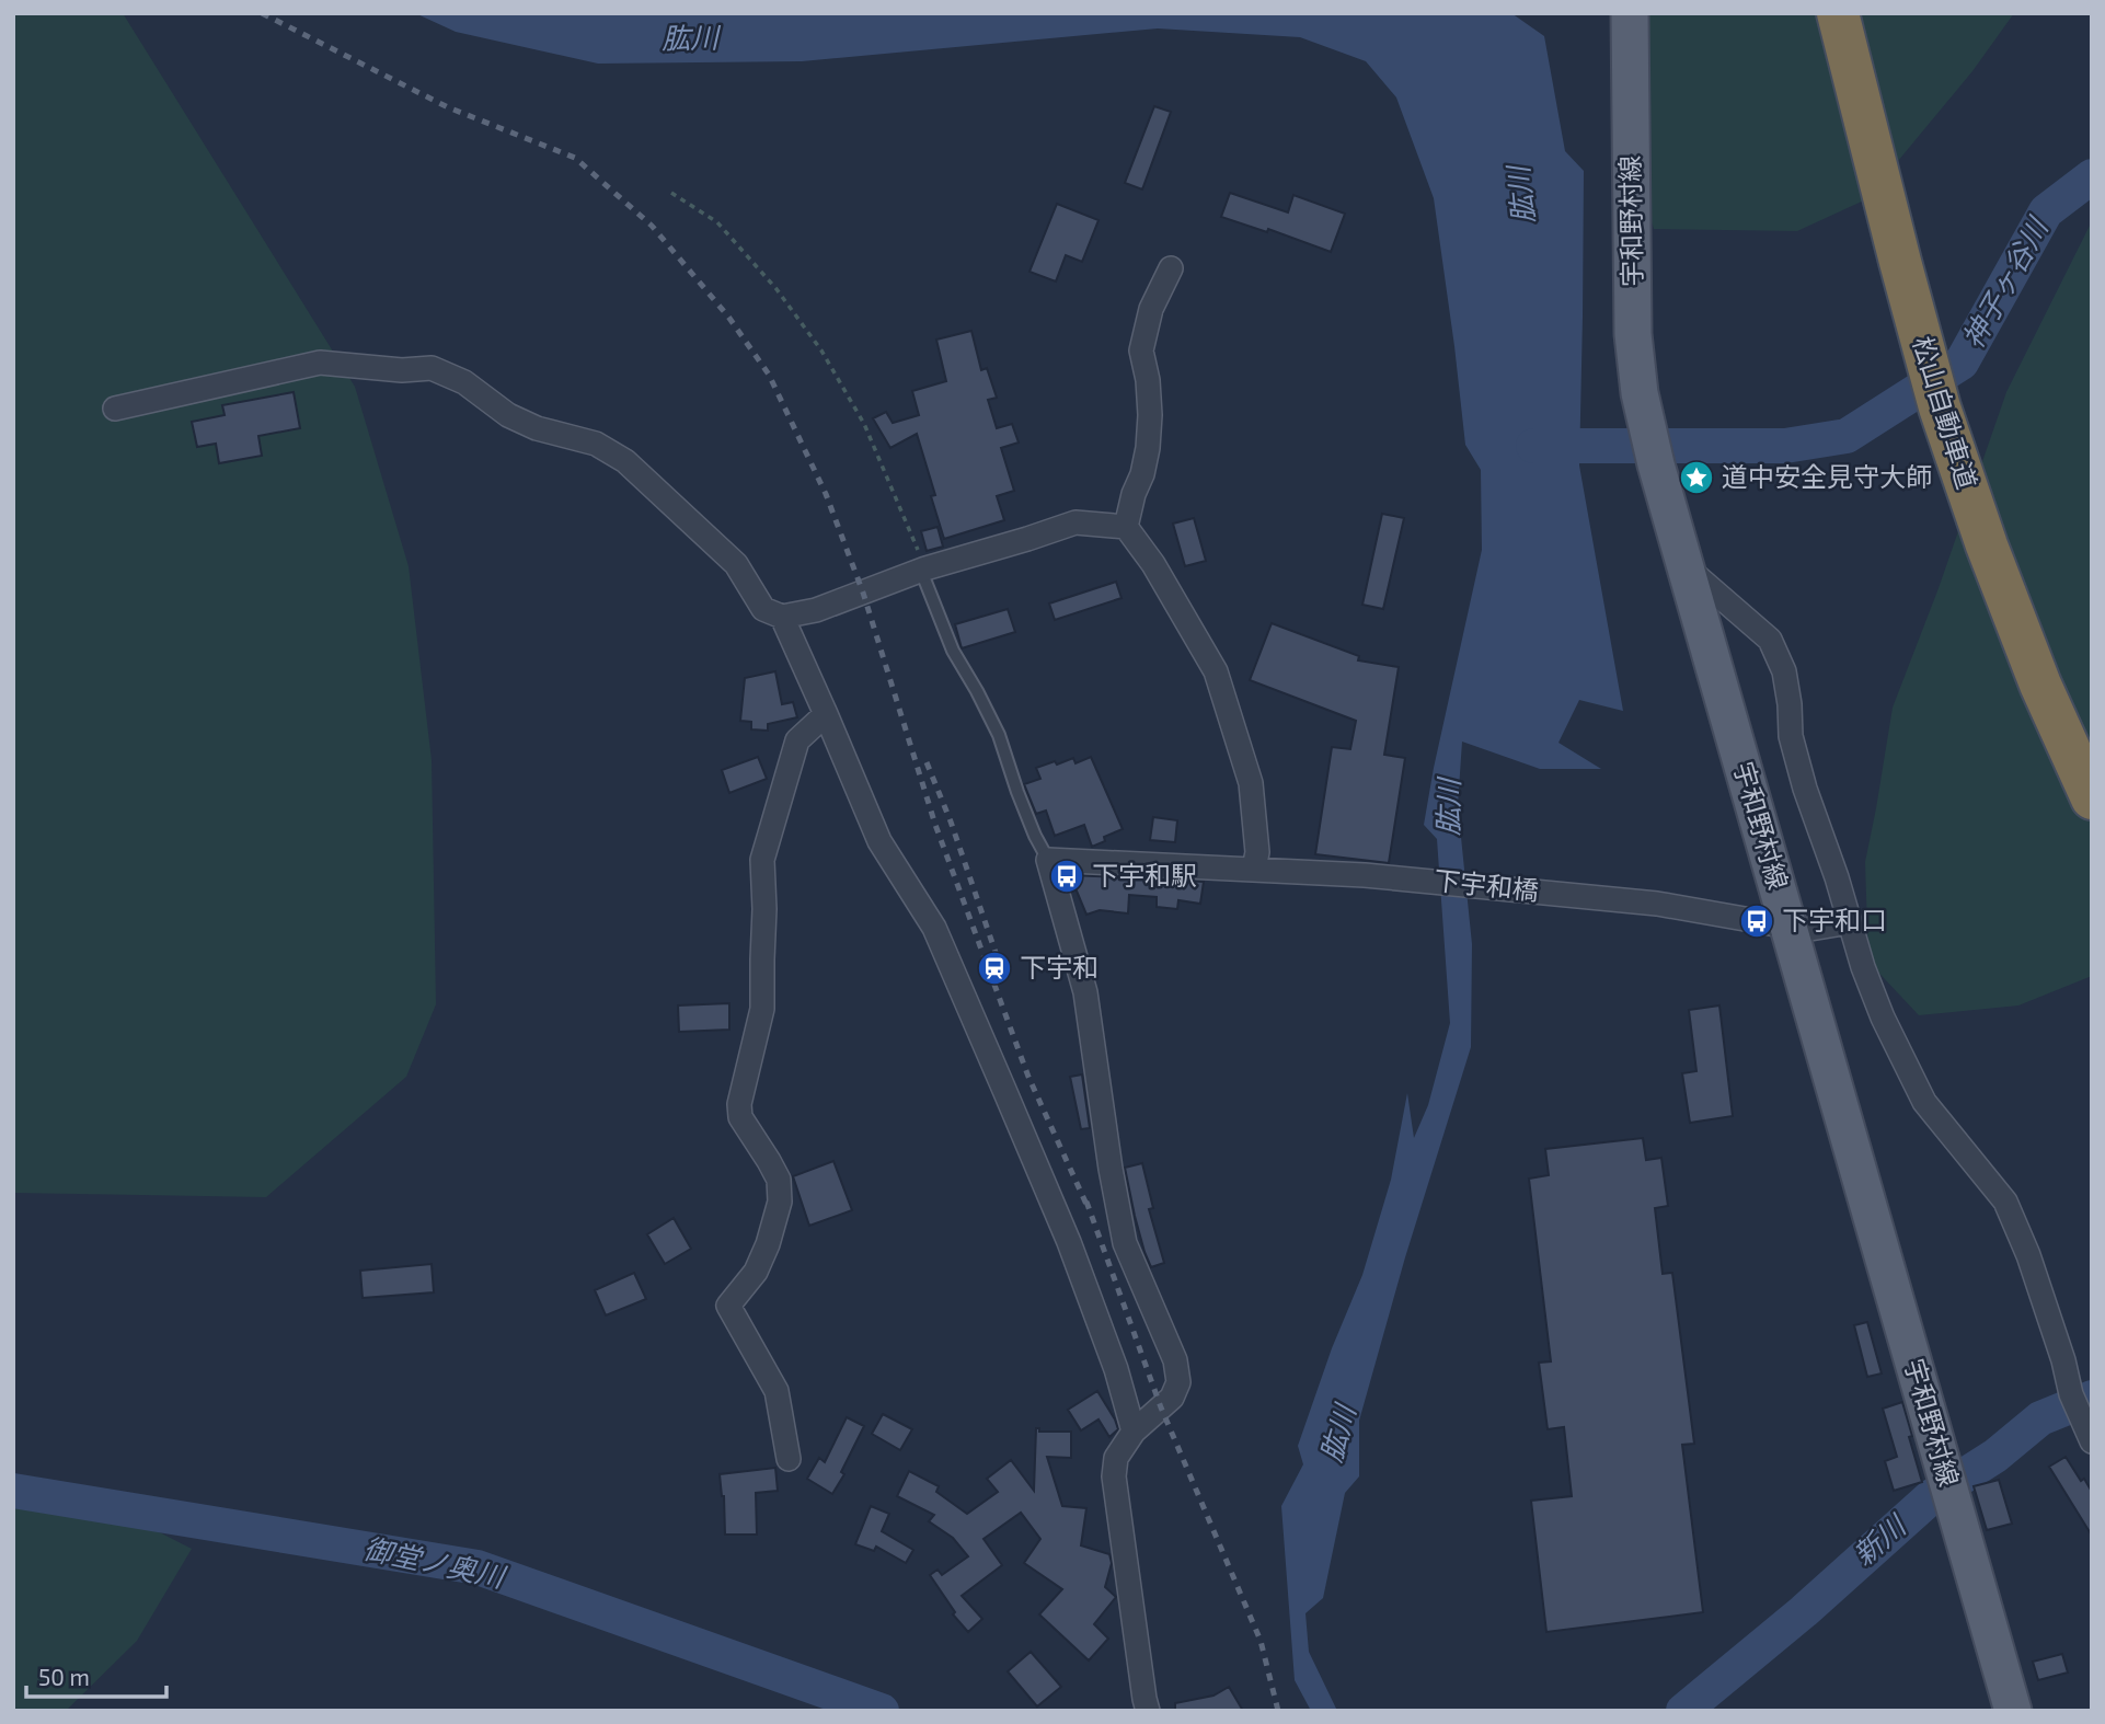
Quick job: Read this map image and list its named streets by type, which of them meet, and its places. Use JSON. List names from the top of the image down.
{
  "streets": {
    "highway": ["松山自動車道"],
    "main road": ["宇和野村線"],
    "street": ["下宇和橋"]
  },
  "crossings": [
    ["宇和野村線", "下宇和橋"]
  ],
  "water": [
    "肱川",
    "神子ヶ谷川",
    "新川",
    "御堂ノ奥川"
  ],
  "places": {
    "place": ["道中安全見守大師"],
    "bus stop": ["下宇和駅", "下宇和口"],
    "station": ["下宇和"]
  },
  "scale_bar": "50 m"
}
